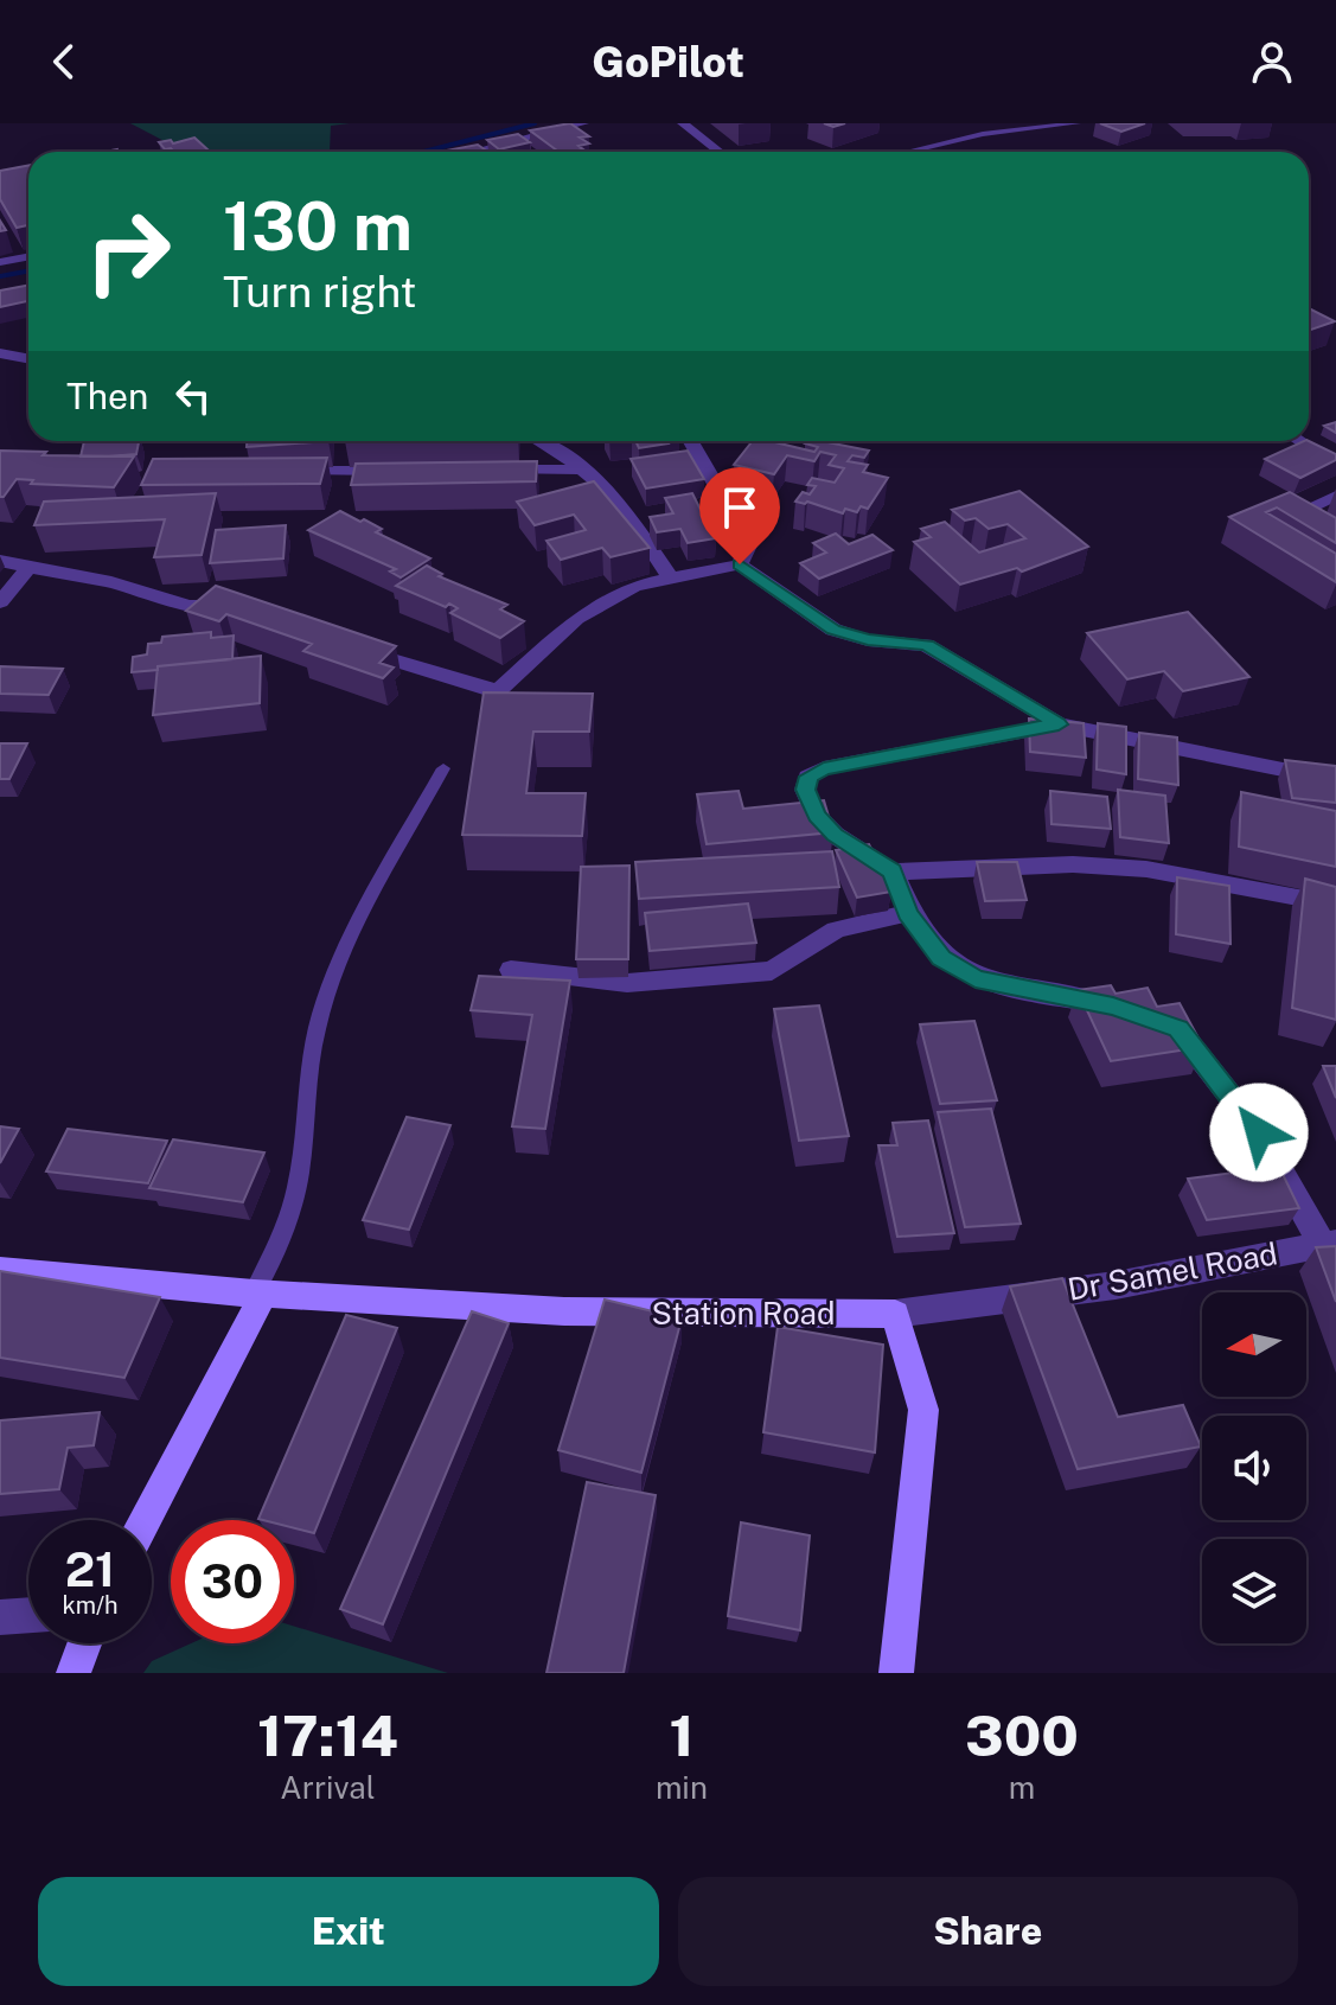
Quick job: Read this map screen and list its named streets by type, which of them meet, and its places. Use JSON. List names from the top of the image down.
{
  "streets": {
    "main road": ["Station Road"],
    "street": ["Dr Samel Road"]
  },
  "crossings": [
    ["Dr Samel Road", "Station Road"]
  ],
  "north": "left",
  "page": {
    "header": "GoPilot",
    "turn": ["130 m", "Turn right"],
    "then": "Then",
    "speed": "21 km/h",
    "limit": "30",
    "eta": [
      "17:14",
      "Arrival",
      "1",
      "min",
      "300",
      "m"
    ],
    "buttons": ["Exit", "Share"]
  }
}
